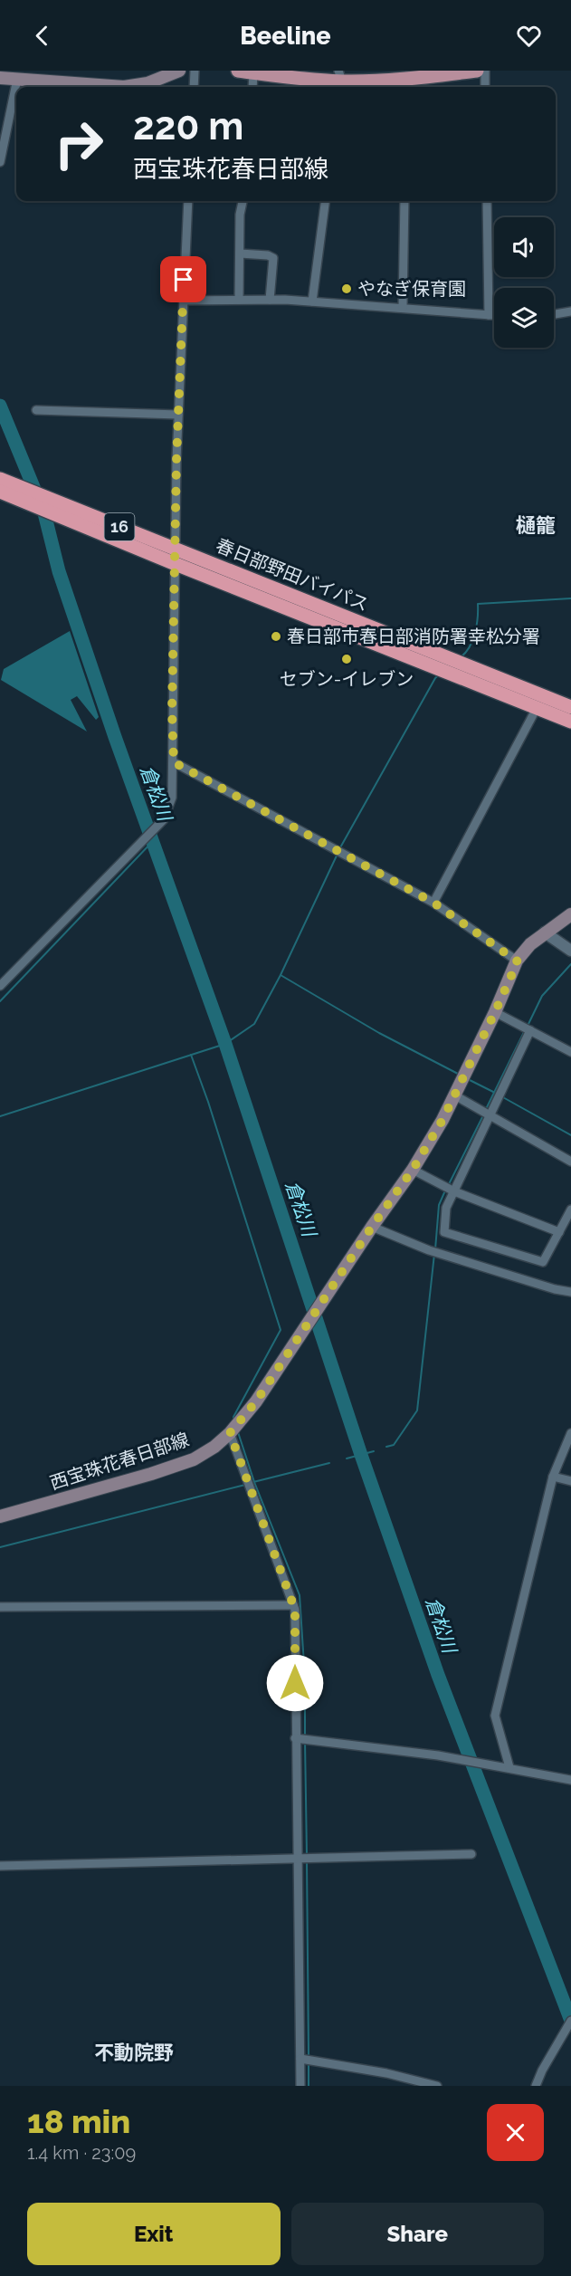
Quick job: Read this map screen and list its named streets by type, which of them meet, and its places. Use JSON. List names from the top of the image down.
{
  "streets": {
    "highway": ["16", "春日部野田バイパス"],
    "main road": ["西宝珠花春日部線"]
  },
  "districts": ["樋籠", "不動院野"],
  "water": ["倉松川"],
  "places": ["やなぎ保育園", "春日部市春日部消防署幸松分署", "セブン-イレブン"],
  "page": {
    "header": "Beeline",
    "turn": ["220 m", "西宝珠花春日部線"],
    "heading": ["18 min", "1.4 km · 23:09"],
    "buttons": ["Exit", "Share"]
  }
}
